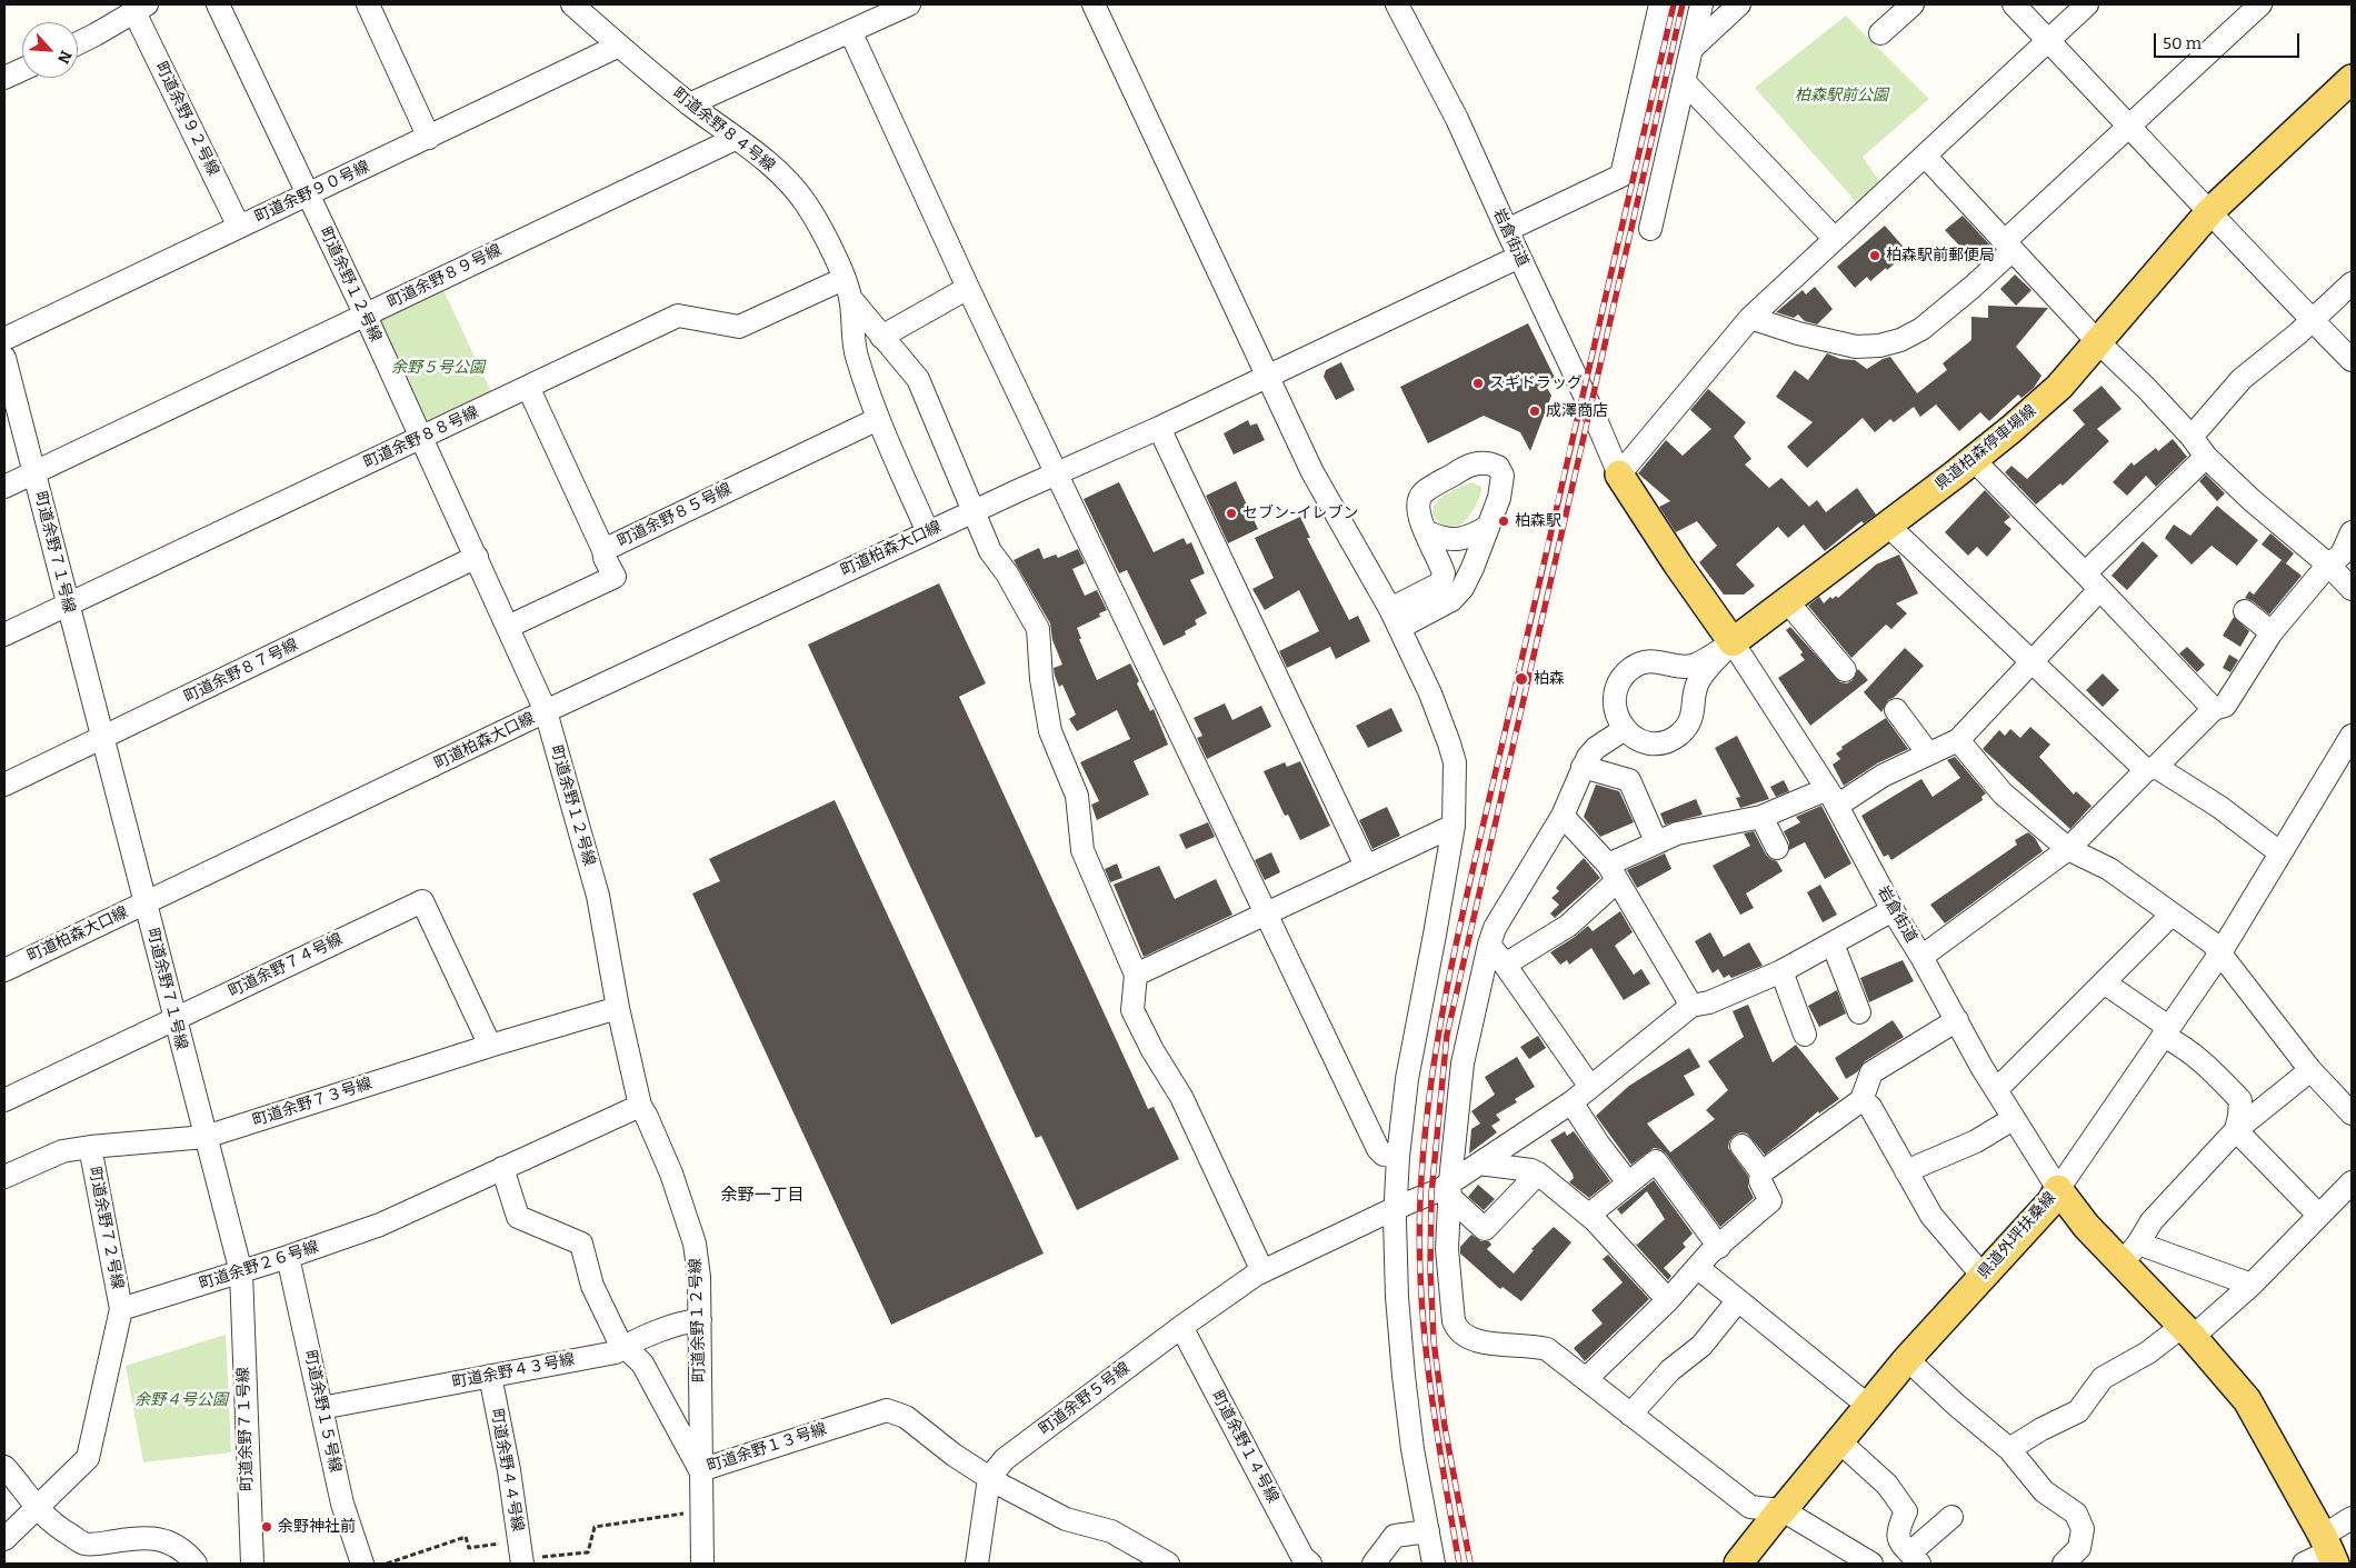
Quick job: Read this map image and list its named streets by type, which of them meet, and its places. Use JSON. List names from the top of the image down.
{
  "streets": {
    "main road": ["県道柏森停車場線", "県道外坪扶桑線"],
    "street": [
      "町道余野９２号線",
      "町道余野８４号線",
      "町道余野９０号線",
      "岩倉街道",
      "町道余野８９号線",
      "町道余野１２号線",
      "町道余野８８号線",
      "町道余野８５号線",
      "町道柏森大口線",
      "町道余野７１号線",
      "町道余野８７号線",
      "町道余野７４号線",
      "町道余野７３号線",
      "町道余野７２号線",
      "町道余野２６号線",
      "町道余野４３号線",
      "町道余野５号線",
      "町道余野１５号線",
      "町道余野１４号線",
      "町道余野１３号線",
      "町道余野４４号線"
    ]
  },
  "crossings": [
    ["町道余野９２号線", "町道余野９０号線"],
    ["町道余野８４号線", "町道余野９０号線"],
    ["町道余野８４号線", "町道余野８９号線"],
    ["町道余野８４号線", "町道余野８８号線"],
    ["町道余野８４号線", "町道余野８５号線"],
    ["町道余野８４号線", "町道柏森大口線"],
    ["町道余野９０号線", "町道余野１２号線"],
    ["岩倉街道", "県道柏森停車場線"],
    ["岩倉街道", "町道柏森大口線"],
    ["岩倉街道", "県道外坪扶桑線"],
    ["町道余野８９号線", "町道余野１２号線"],
    ["町道余野８９号線", "町道余野７１号線"],
    ["町道余野１２号線", "町道余野８８号線"],
    ["町道余野１２号線", "町道柏森大口線"],
    ["町道余野１２号線", "町道余野８７号線"],
    ["町道余野１２号線", "町道余野７３号線"],
    ["町道余野１２号線", "町道余野２６号線"],
    ["町道余野１２号線", "町道余野４３号線"],
    ["町道余野１２号線", "町道余野１３号線"],
    ["町道余野８８号線", "町道余野８５号線"],
    ["町道余野８８号線", "町道余野７１号線"],
    ["町道柏森大口線", "町道余野７１号線"],
    ["町道余野７１号線", "町道余野８７号線"],
    ["町道余野７１号線", "町道余野７４号線"],
    ["町道余野７１号線", "町道余野７３号線"],
    ["町道余野７１号線", "町道余野２６号線"],
    ["町道余野７４号線", "町道余野７３号線"],
    ["町道余野７３号線", "町道余野７２号線"],
    ["町道余野７２号線", "町道余野２６号線"],
    ["町道余野２６号線", "町道余野１５号線"],
    ["町道余野２６号線", "町道余野１３号線"],
    ["町道余野４３号線", "町道余野１５号線"],
    ["町道余野４３号線", "町道余野１３号線"],
    ["町道余野４３号線", "町道余野４４号線"],
    ["町道余野５号線", "町道余野１４号線"],
    ["町道余野５号線", "町道余野１３号線"]
  ],
  "districts": ["余野一丁目"],
  "parks": ["柏森駅前公園", "余野５号公園", "余野４号公園"],
  "places": [
    "柏森駅前郵便局",
    "スギドラッグ",
    "成澤商店",
    "セブン-イレブン",
    "柏森駅",
    "柏森",
    "余野神社前"
  ],
  "scale_bar": "50 m",
  "north": "bottom right"
}
